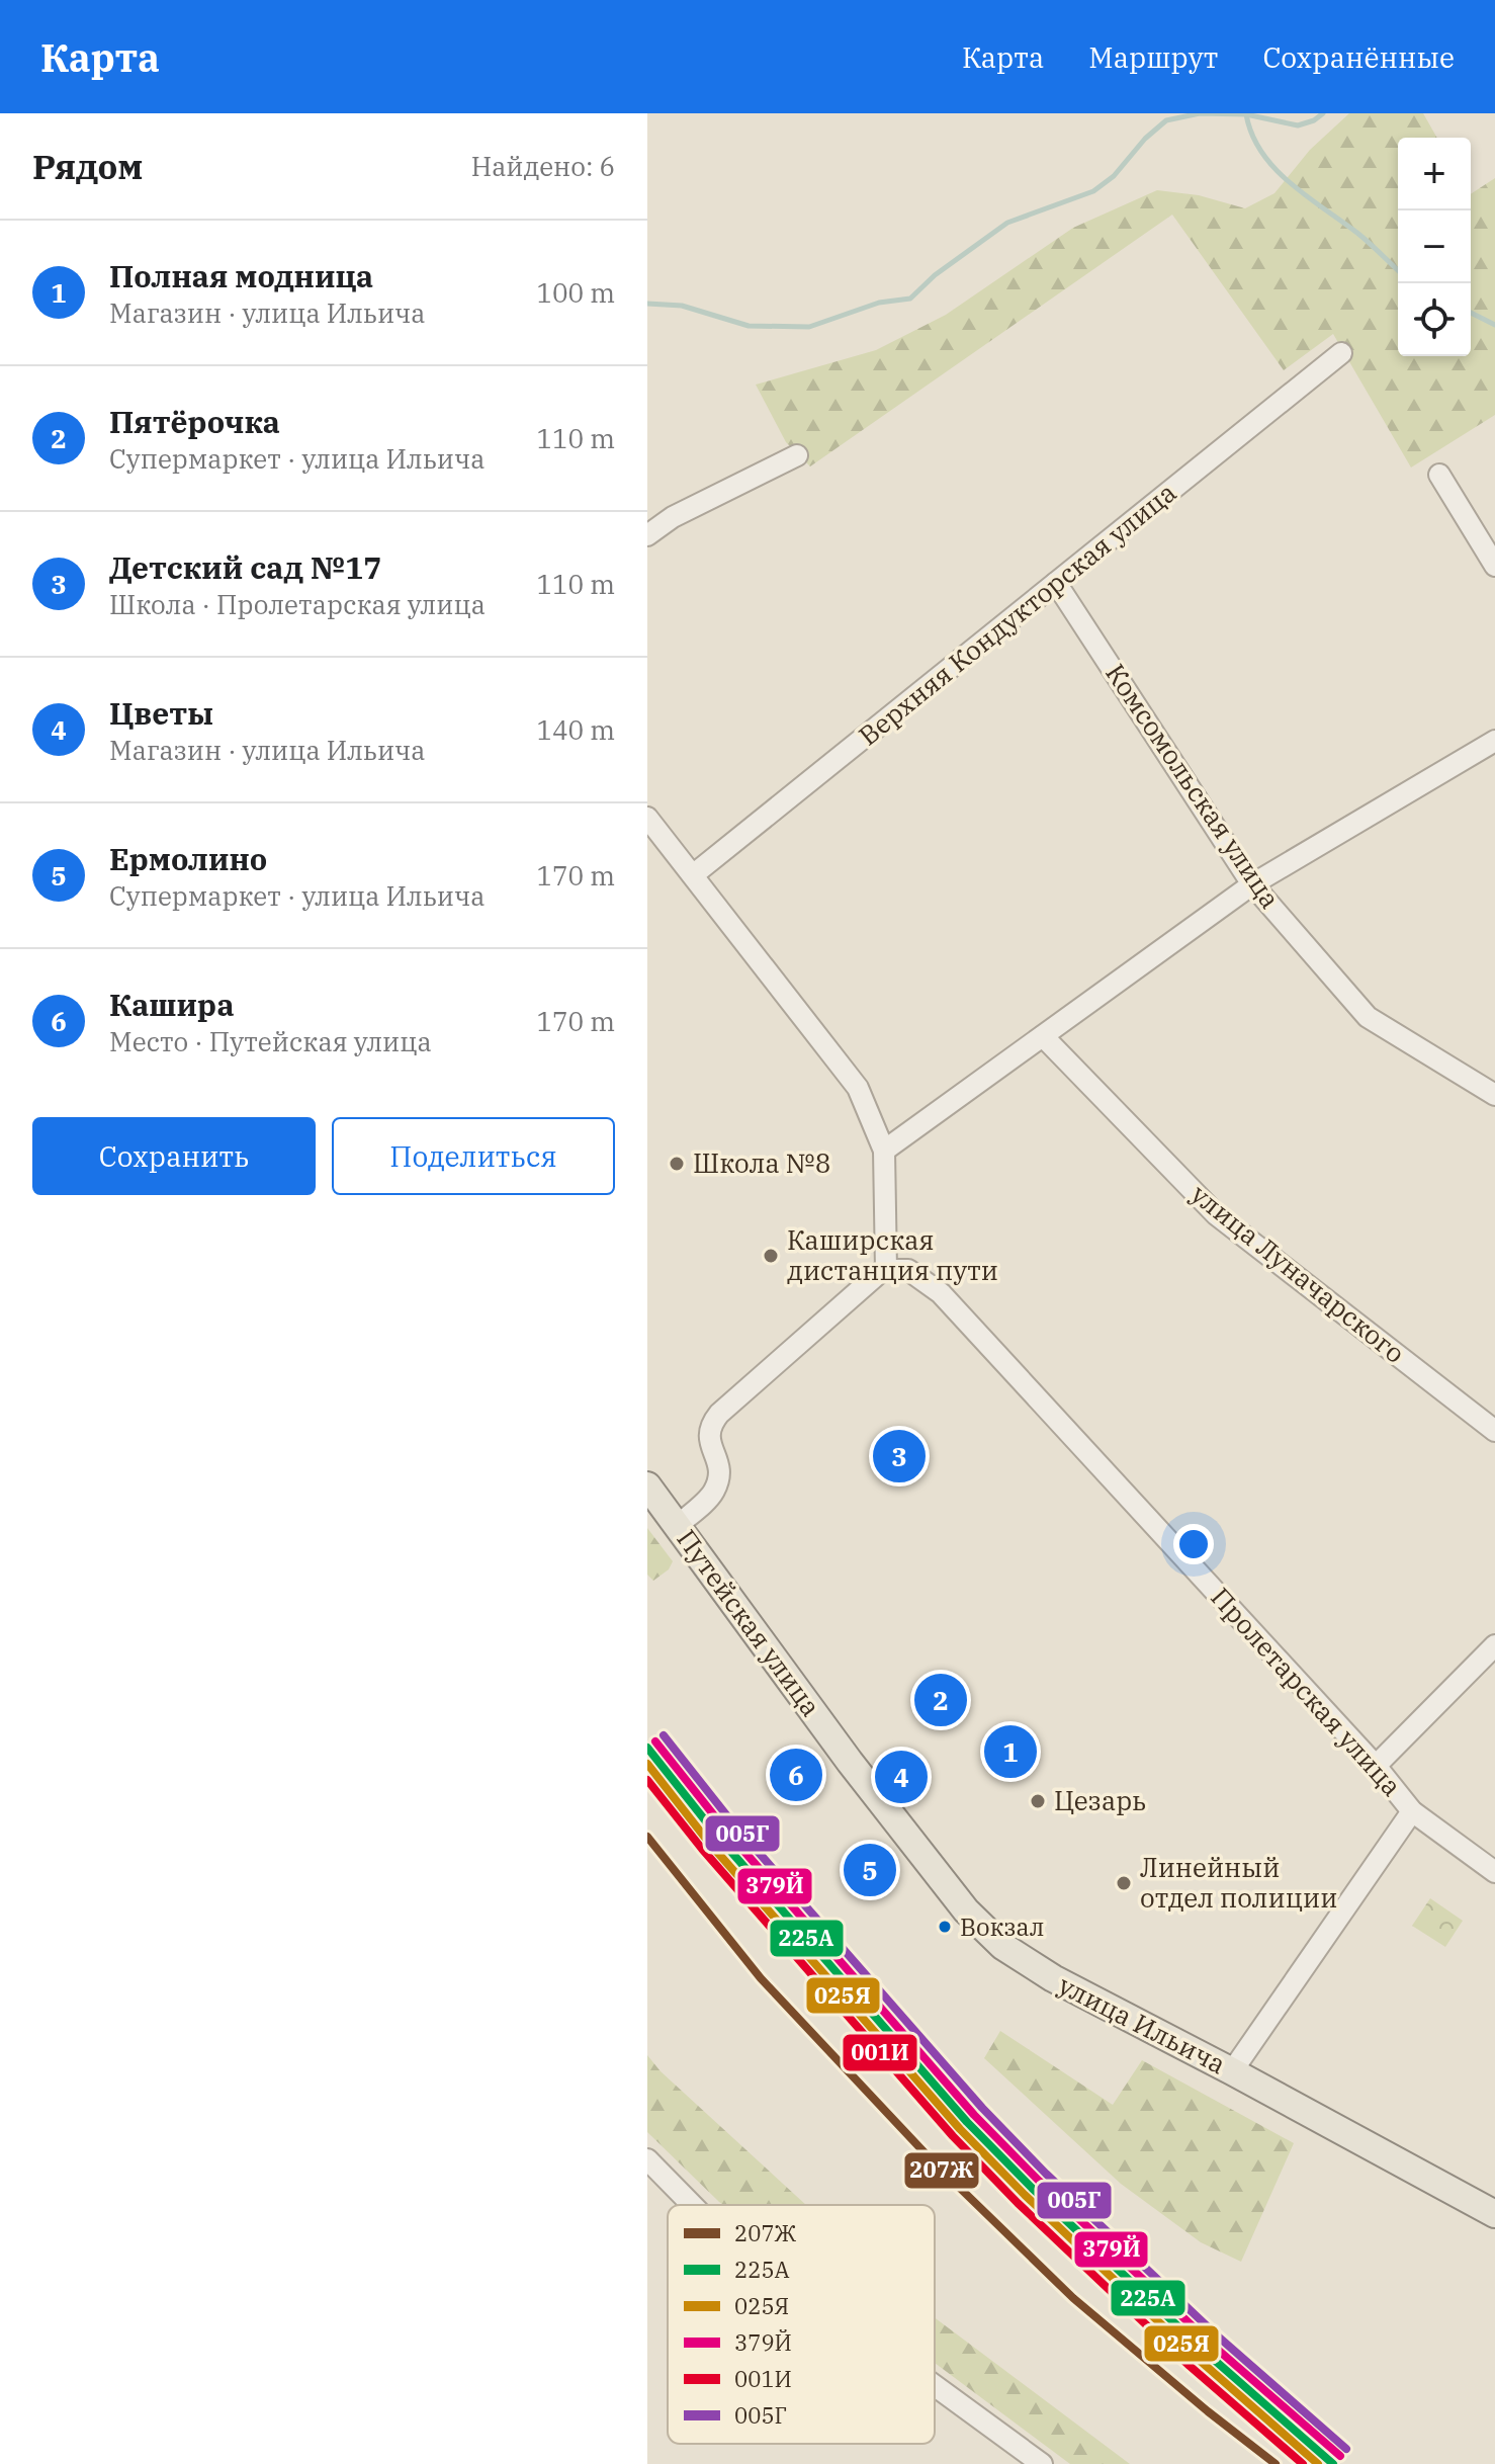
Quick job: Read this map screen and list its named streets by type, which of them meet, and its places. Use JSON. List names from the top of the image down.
{
  "streets": {
    "main road": ["Путейская улица", "улица Ильича"],
    "street": [
      "Верхняя Кондукторская улица",
      "Комсомольская улица",
      "улица Луначарского",
      "Пролетарская улица"
    ]
  },
  "crossings": [
    ["Верхняя Кондукторская улица", "Комсомольская улица"],
    ["Путейская улица", "улица Ильича"]
  ],
  "places": [
    "Школа №8",
    "Каширская дистанция пути",
    "Цезарь",
    "Линейный отдел полиции",
    "Вокзал"
  ],
  "lines": [
    "transit line 005Г",
    "transit line 379Й",
    "transit line 225А",
    "transit line 025Я",
    "transit line 001И",
    "transit line 207Ж"
  ],
  "legend": [
    "207Ж",
    "225А",
    "025Я",
    "379Й",
    "001И",
    "005Г"
  ],
  "page": {
    "header": "Карта",
    "nav": ["Карта", "Маршрут", "Сохранённые"],
    "heading": ["Рядом", "Найдено: 6"],
    "map_buttons": ["+", "−"],
    "list": [
      {
        "mark": "1",
        "name": "Полная модница",
        "note": "Магазин · улица Ильича",
        "value": "100 m"
      },
      {
        "mark": "2",
        "name": "Пятёрочка",
        "note": "Супермаркет · улица Ильича",
        "value": "110 m"
      },
      {
        "mark": "3",
        "name": "Детский сад №17",
        "note": "Школа · Пролетарская улица",
        "value": "110 m"
      },
      {
        "mark": "4",
        "name": "Цветы",
        "note": "Магазин · улица Ильича",
        "value": "140 m"
      },
      {
        "mark": "5",
        "name": "Ермолино",
        "note": "Супермаркет · улица Ильича",
        "value": "170 m"
      },
      {
        "mark": "6",
        "name": "Кашира",
        "note": "Место · Путейская улица",
        "value": "170 m"
      }
    ],
    "buttons": ["Сохранить", "Поделиться"],
    "pins": [
      "3",
      "2",
      "1",
      "6",
      "4",
      "5"
    ]
  }
}
